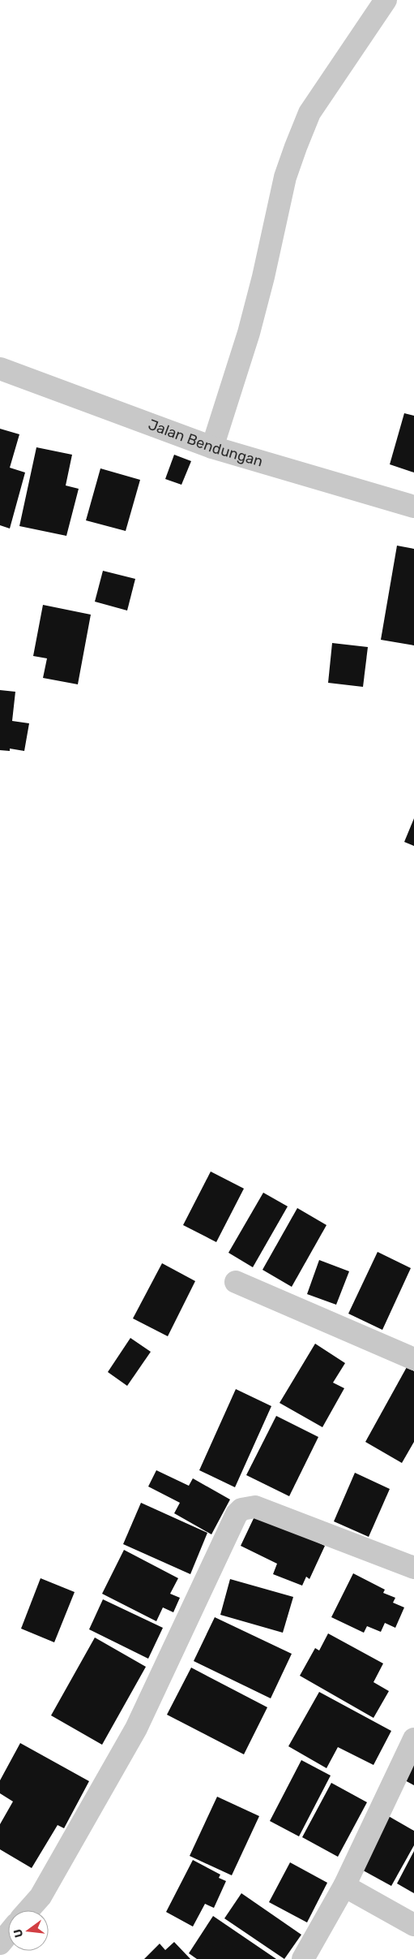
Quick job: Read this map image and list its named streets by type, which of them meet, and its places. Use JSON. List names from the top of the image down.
{
  "streets": {
    "street": ["Jalan Bendungan"]
  },
  "north": "left"
}
